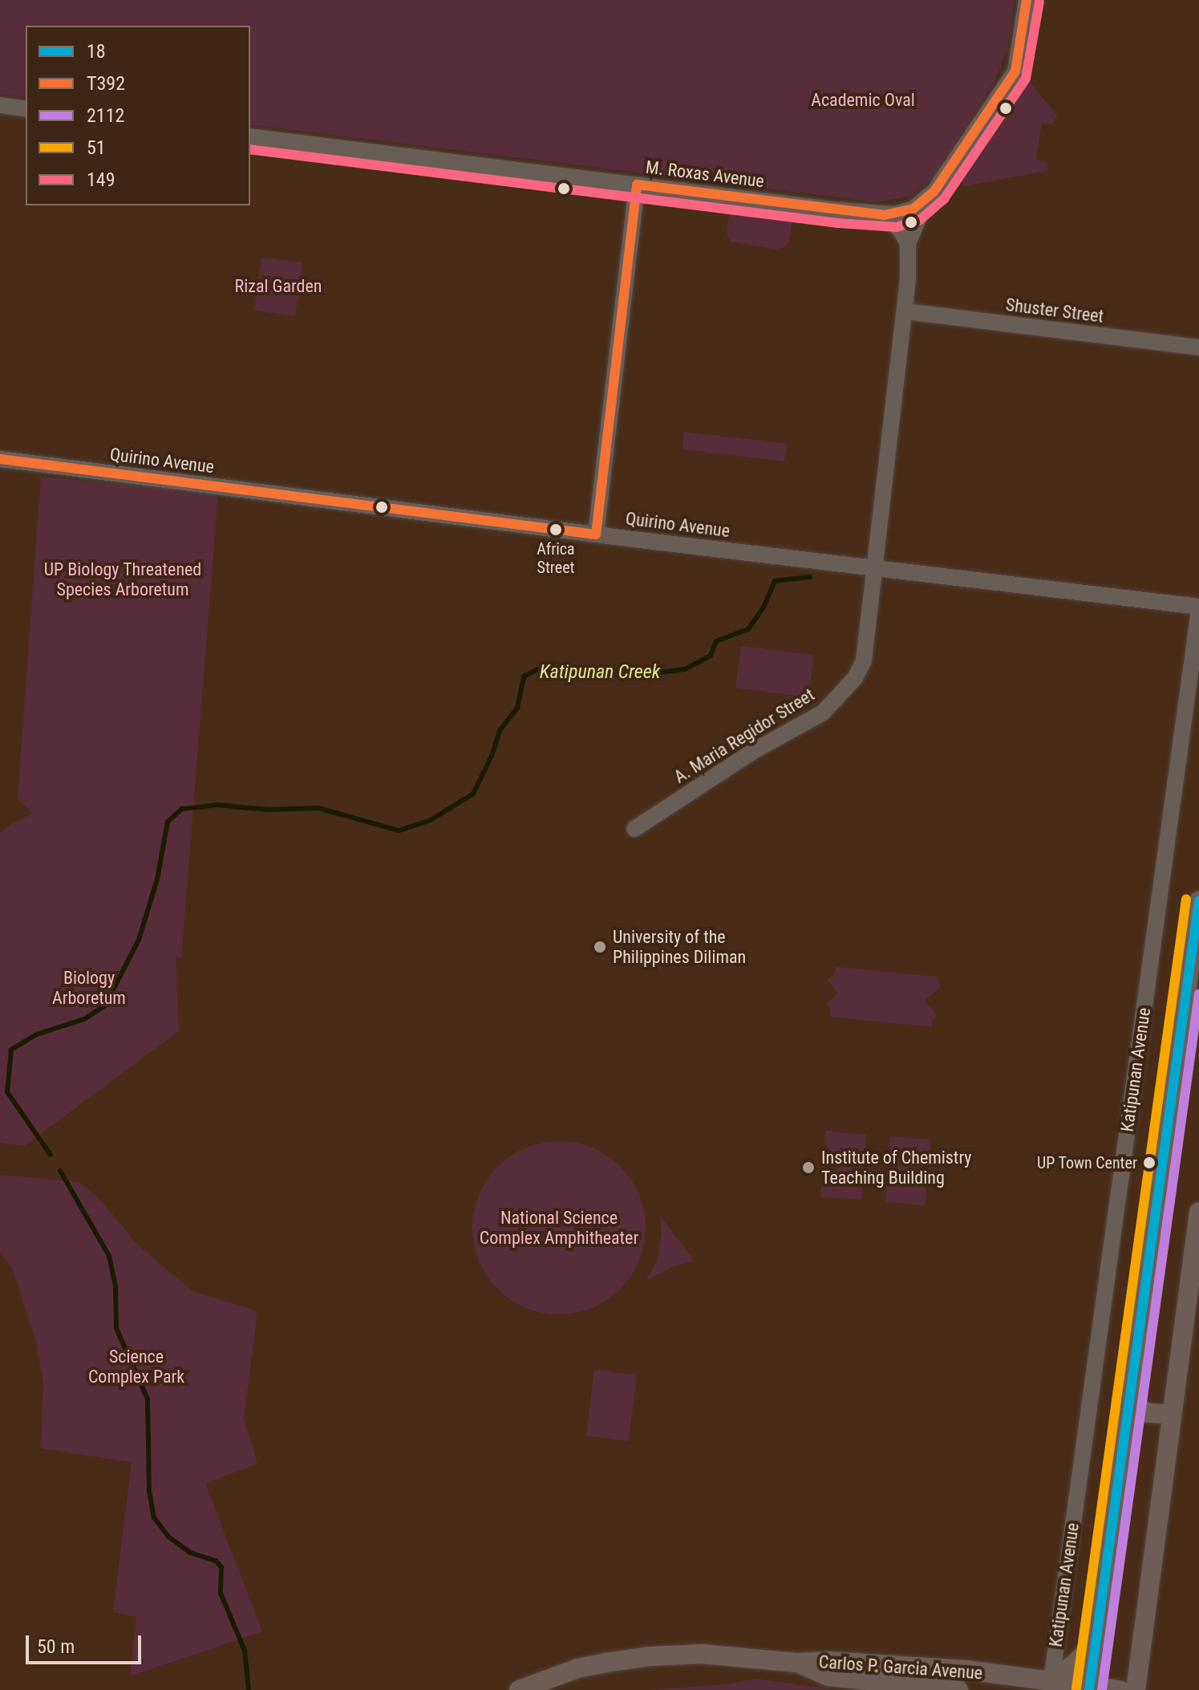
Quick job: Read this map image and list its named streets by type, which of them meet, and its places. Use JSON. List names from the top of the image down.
{
  "streets": {
    "main road": ["Carlos P. Garcia Avenue"],
    "street": [
      "M. Roxas Avenue",
      "Shuster Street",
      "Quirino Avenue",
      "A. Maria Regidor Street",
      "Katipunan Avenue"
    ]
  },
  "crossings": [
    ["M. Roxas Avenue", "A. Maria Regidor Street"],
    ["Shuster Street", "A. Maria Regidor Street"],
    ["Quirino Avenue", "A. Maria Regidor Street"],
    ["Quirino Avenue", "Katipunan Avenue"],
    ["Katipunan Avenue", "Carlos P. Garcia Avenue"]
  ],
  "water": ["Katipunan Creek"],
  "parks": [
    "Academic Oval",
    "Rizal Garden",
    "UP Biology Threatened Species Arboretum",
    "Biology Arboretum",
    "National Science Complex Amphitheater",
    "Science Complex Park"
  ],
  "places": [
    "Africa Street",
    "University of the Philippines Diliman",
    "UP Town Center",
    "Institute of Chemistry Teaching Building"
  ],
  "lines": [
    "transit line T392",
    "transit line 149",
    "transit line 51",
    "transit line 18",
    "transit line 2112"
  ],
  "legend": [
    "18",
    "T392",
    "2112",
    "51",
    "149"
  ],
  "scale_bar": "50 m"
}
